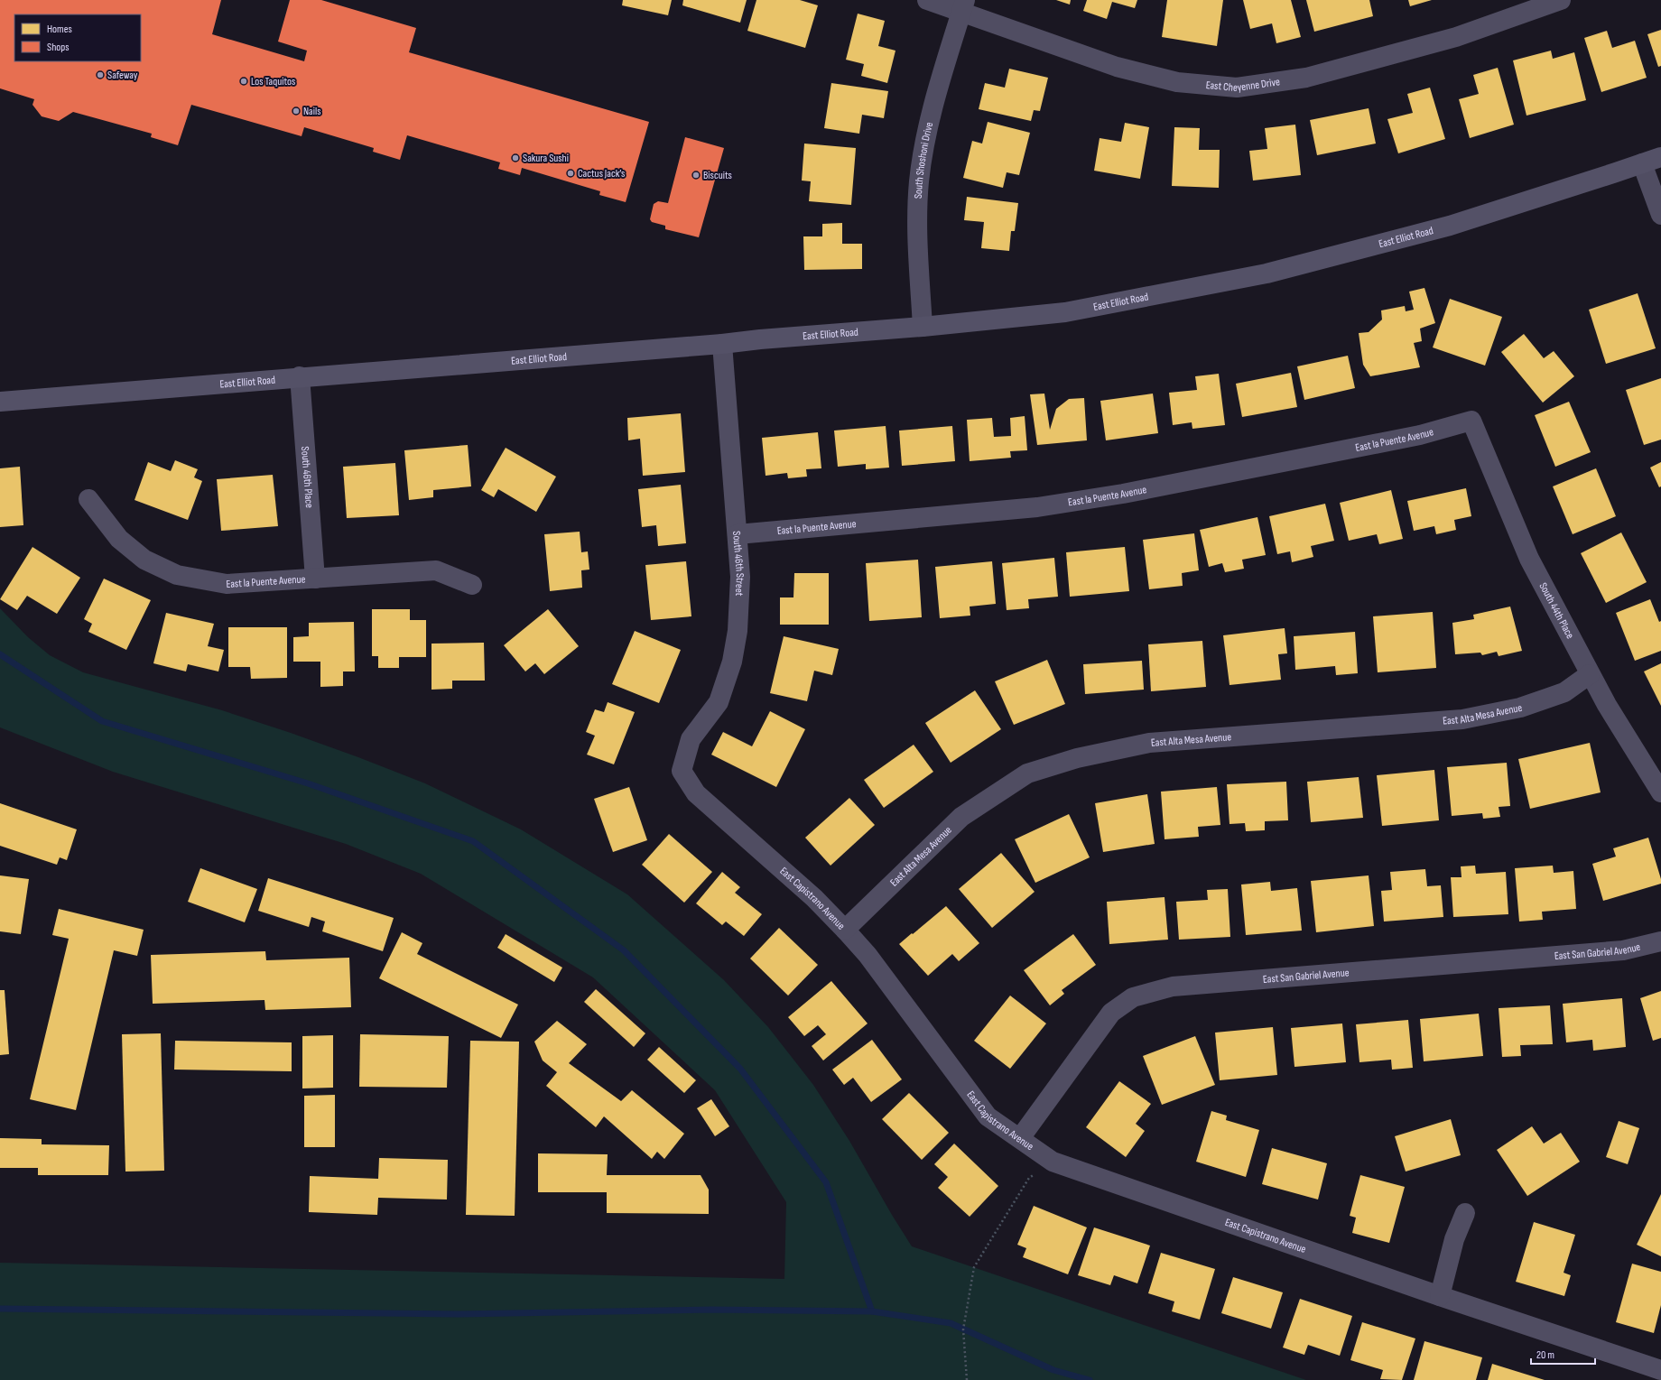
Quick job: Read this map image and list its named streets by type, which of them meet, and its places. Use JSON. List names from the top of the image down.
{
  "streets": {
    "main road": ["East Elliot Road"],
    "street": [
      "East Cheyenne Drive",
      "South Shoshoni Drive",
      "East la Puente Avenue",
      "South 46th Place",
      "South 46th Street",
      "South 44th Place",
      "East Alta Mesa Avenue",
      "East Capistrano Avenue",
      "East San Gabriel Avenue"
    ]
  },
  "crossings": [
    ["East Cheyenne Drive", "South Shoshoni Drive"],
    ["South Shoshoni Drive", "East Elliot Road"],
    ["East Elliot Road", "South 46th Place"],
    ["East Elliot Road", "South 46th Street"],
    ["East la Puente Avenue", "South 46th Place"],
    ["East la Puente Avenue", "South 46th Street"],
    ["East la Puente Avenue", "South 44th Place"],
    ["South 46th Street", "East Capistrano Avenue"],
    ["South 44th Place", "East Alta Mesa Avenue"],
    ["East Alta Mesa Avenue", "East Capistrano Avenue"],
    ["East Capistrano Avenue", "East San Gabriel Avenue"]
  ],
  "places": [
    "Safeway",
    "Los Taquitos",
    "Nails",
    "Sakura Sushi",
    "Cactus Jack’s",
    "Biscuits"
  ],
  "legend": ["Homes", "Shops"],
  "scale_bar": "20 m"
}
